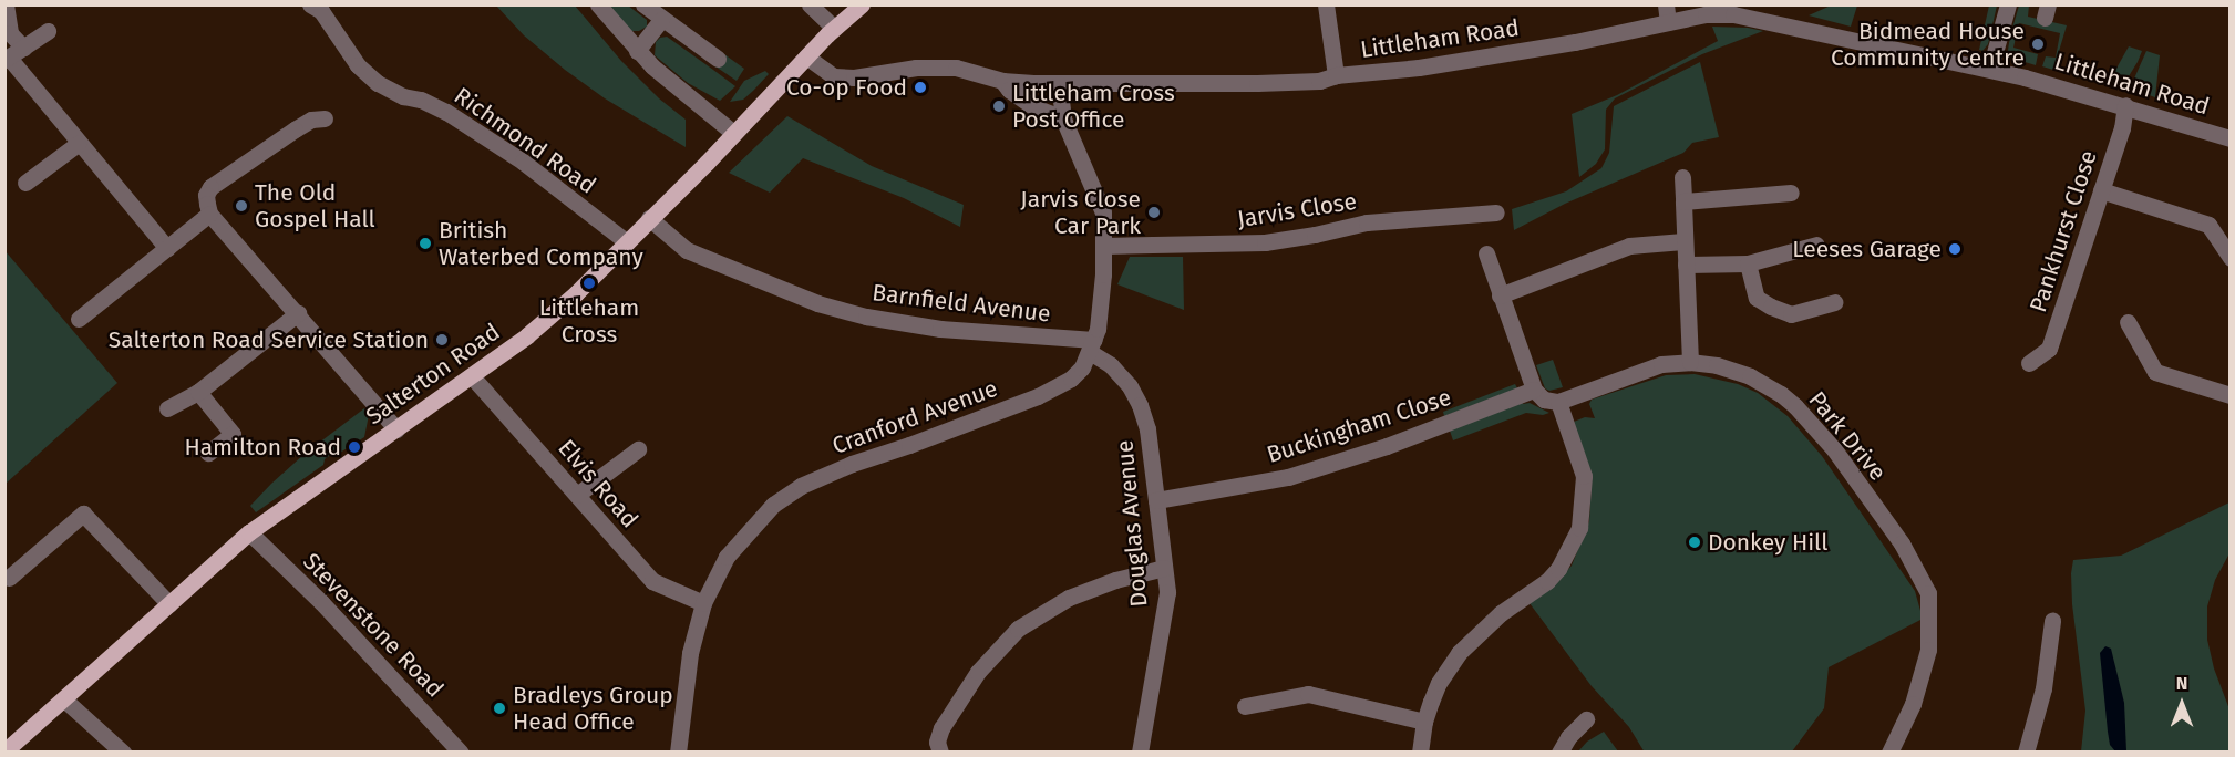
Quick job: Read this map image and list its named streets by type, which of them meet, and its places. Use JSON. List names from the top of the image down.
{
  "streets": {
    "main road": ["Salterton Road"],
    "street": [
      "Littleham Road",
      "Richmond Road",
      "Jarvis Close",
      "Pankhurst Close",
      "Barnfield Avenue",
      "Cranford Avenue",
      "Buckingham Close",
      "Park Drive",
      "Elvis Road",
      "Douglas Avenue",
      "Stevenstone Road"
    ]
  },
  "crossings": [
    ["Littleham Road", "Pankhurst Close"],
    ["Littleham Road", "Salterton Road"],
    ["Littleham Road", "Cranford Avenue"],
    ["Richmond Road", "Salterton Road"],
    ["Jarvis Close", "Cranford Avenue"],
    ["Barnfield Avenue", "Salterton Road"],
    ["Barnfield Avenue", "Cranford Avenue"],
    ["Barnfield Avenue", "Douglas Avenue"],
    ["Salterton Road", "Elvis Road"],
    ["Salterton Road", "Stevenstone Road"],
    ["Cranford Avenue", "Elvis Road"],
    ["Cranford Avenue", "Douglas Avenue"],
    ["Buckingham Close", "Douglas Avenue"]
  ],
  "places": [
    "Bidmead House Community Centre",
    "Co-op Food",
    "Littleham Cross Post Office",
    "The Old Gospel Hall",
    "Jarvis Close Car Park",
    "British Waterbed Company",
    "Leeses Garage",
    "Littleham Cross",
    "Salterton Road Service Station",
    "Hamilton Road",
    "Donkey Hill",
    "Bradleys Group Head Office"
  ],
  "north": "top"
}
